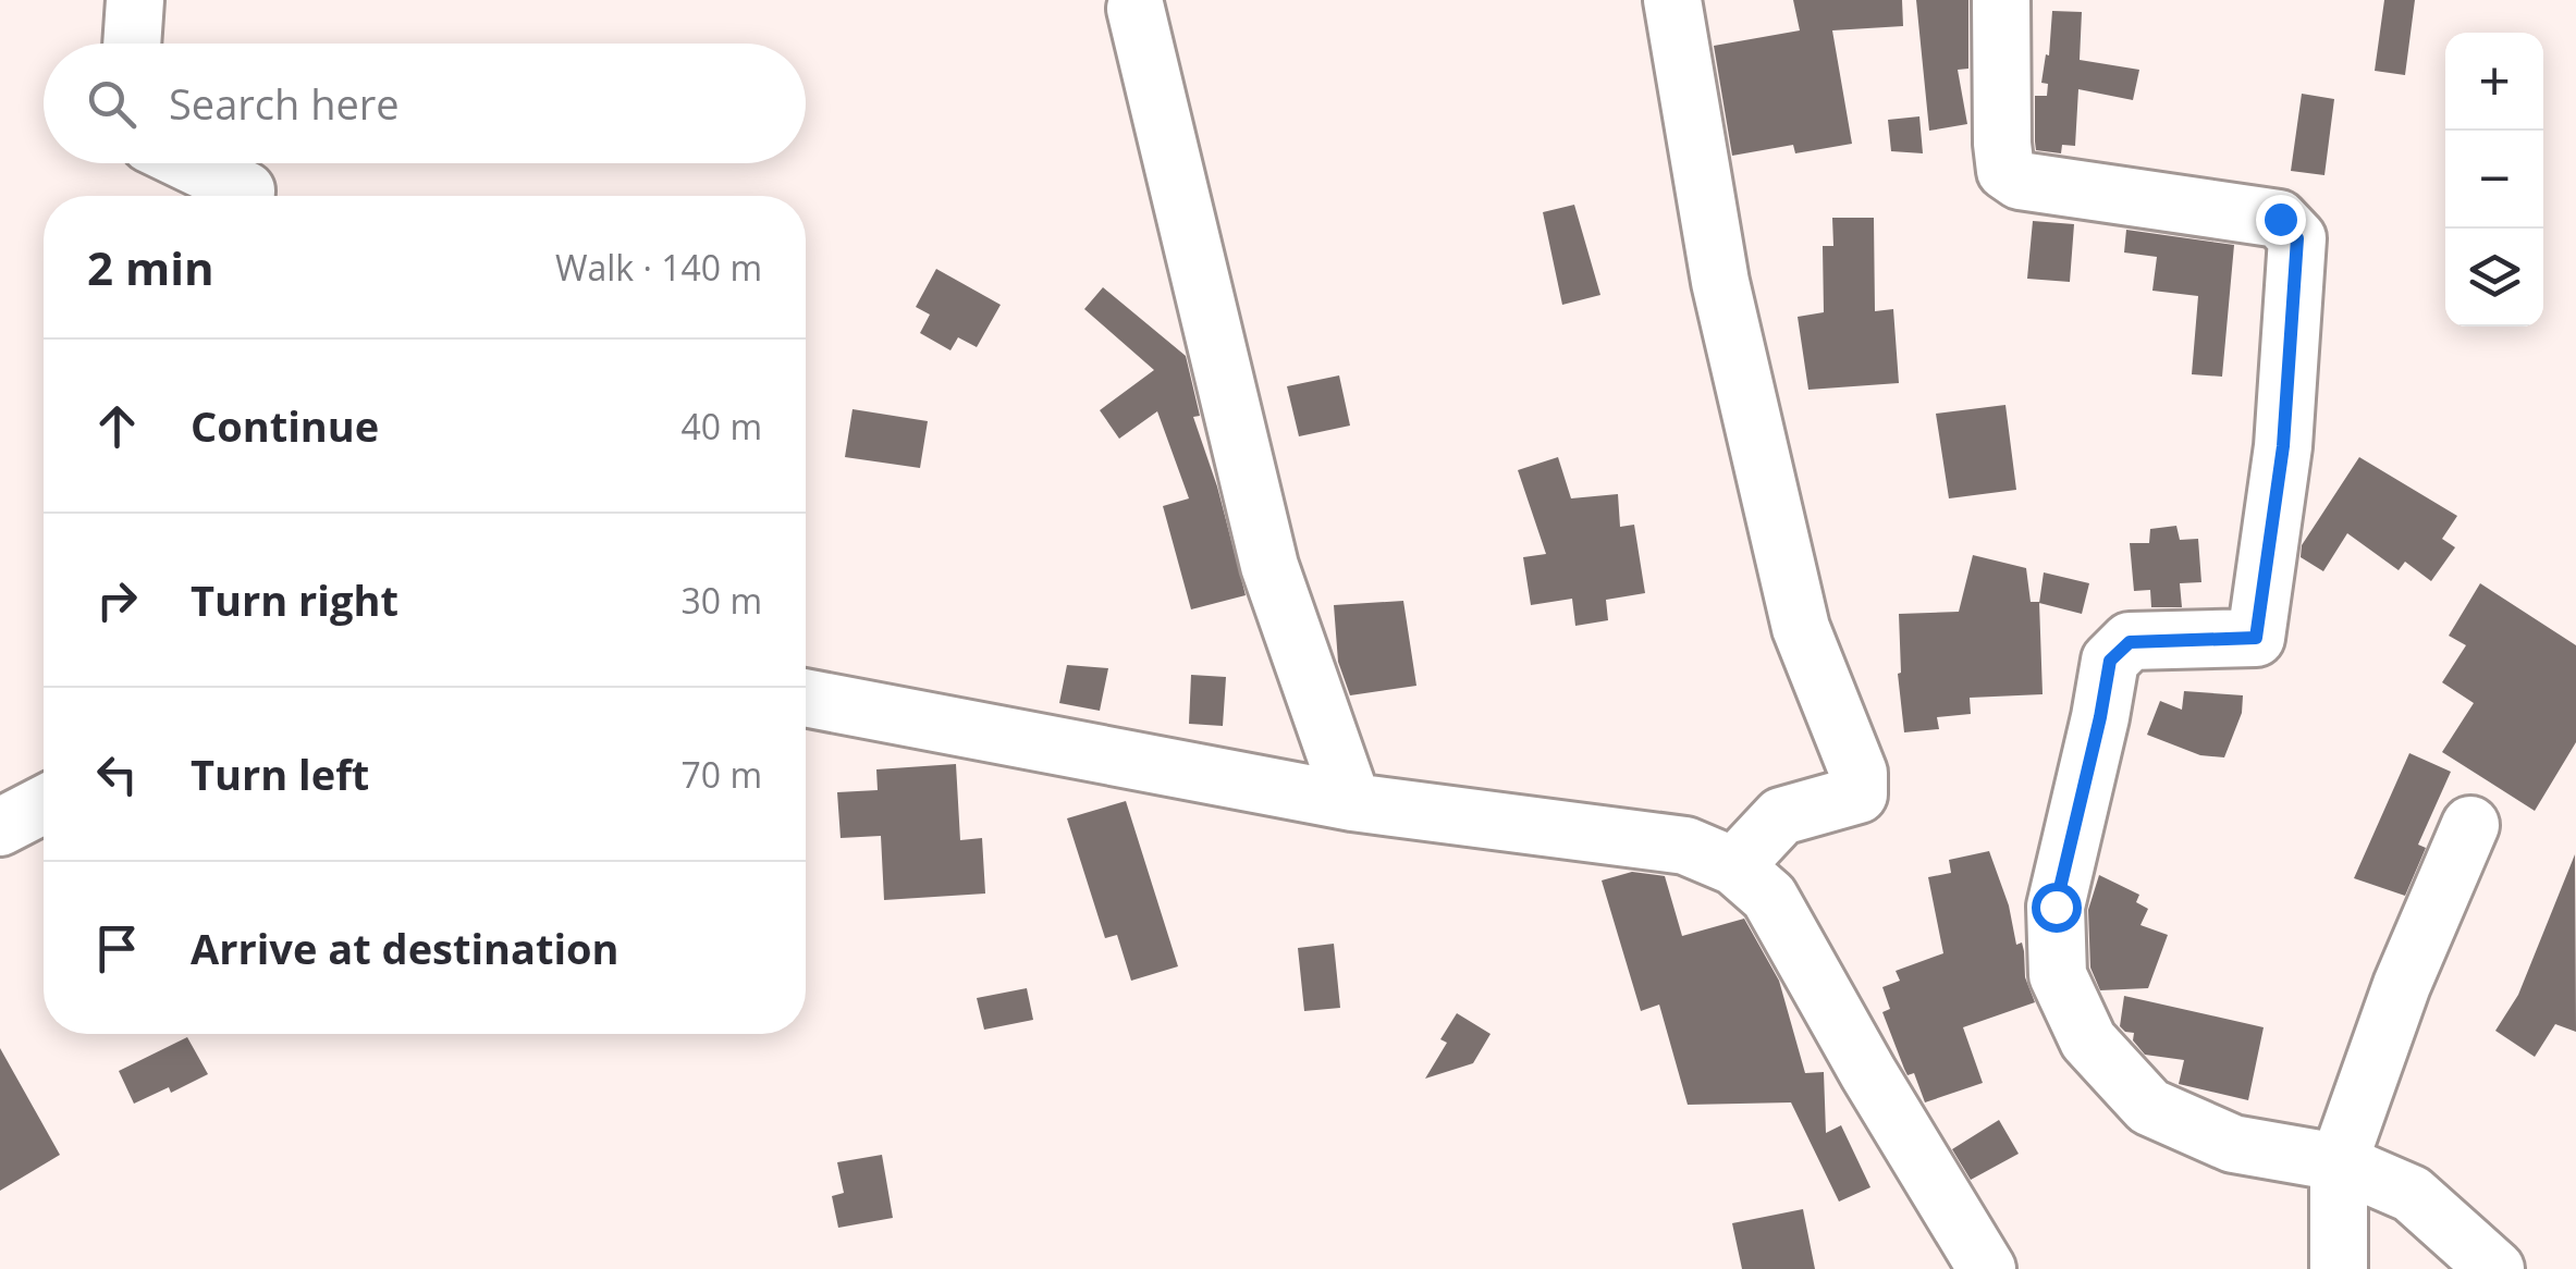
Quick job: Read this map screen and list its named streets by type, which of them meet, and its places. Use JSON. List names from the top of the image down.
{
  "page": {
    "map_buttons": ["+", "−"],
    "search": "Search here",
    "heading": ["2 min", "Walk · 140 m"],
    "list": [
      ["Continue", "40 m"],
      ["Turn right", "30 m"],
      ["Turn left", "70 m"],
      "Arrive at destination"
    ]
  }
}
